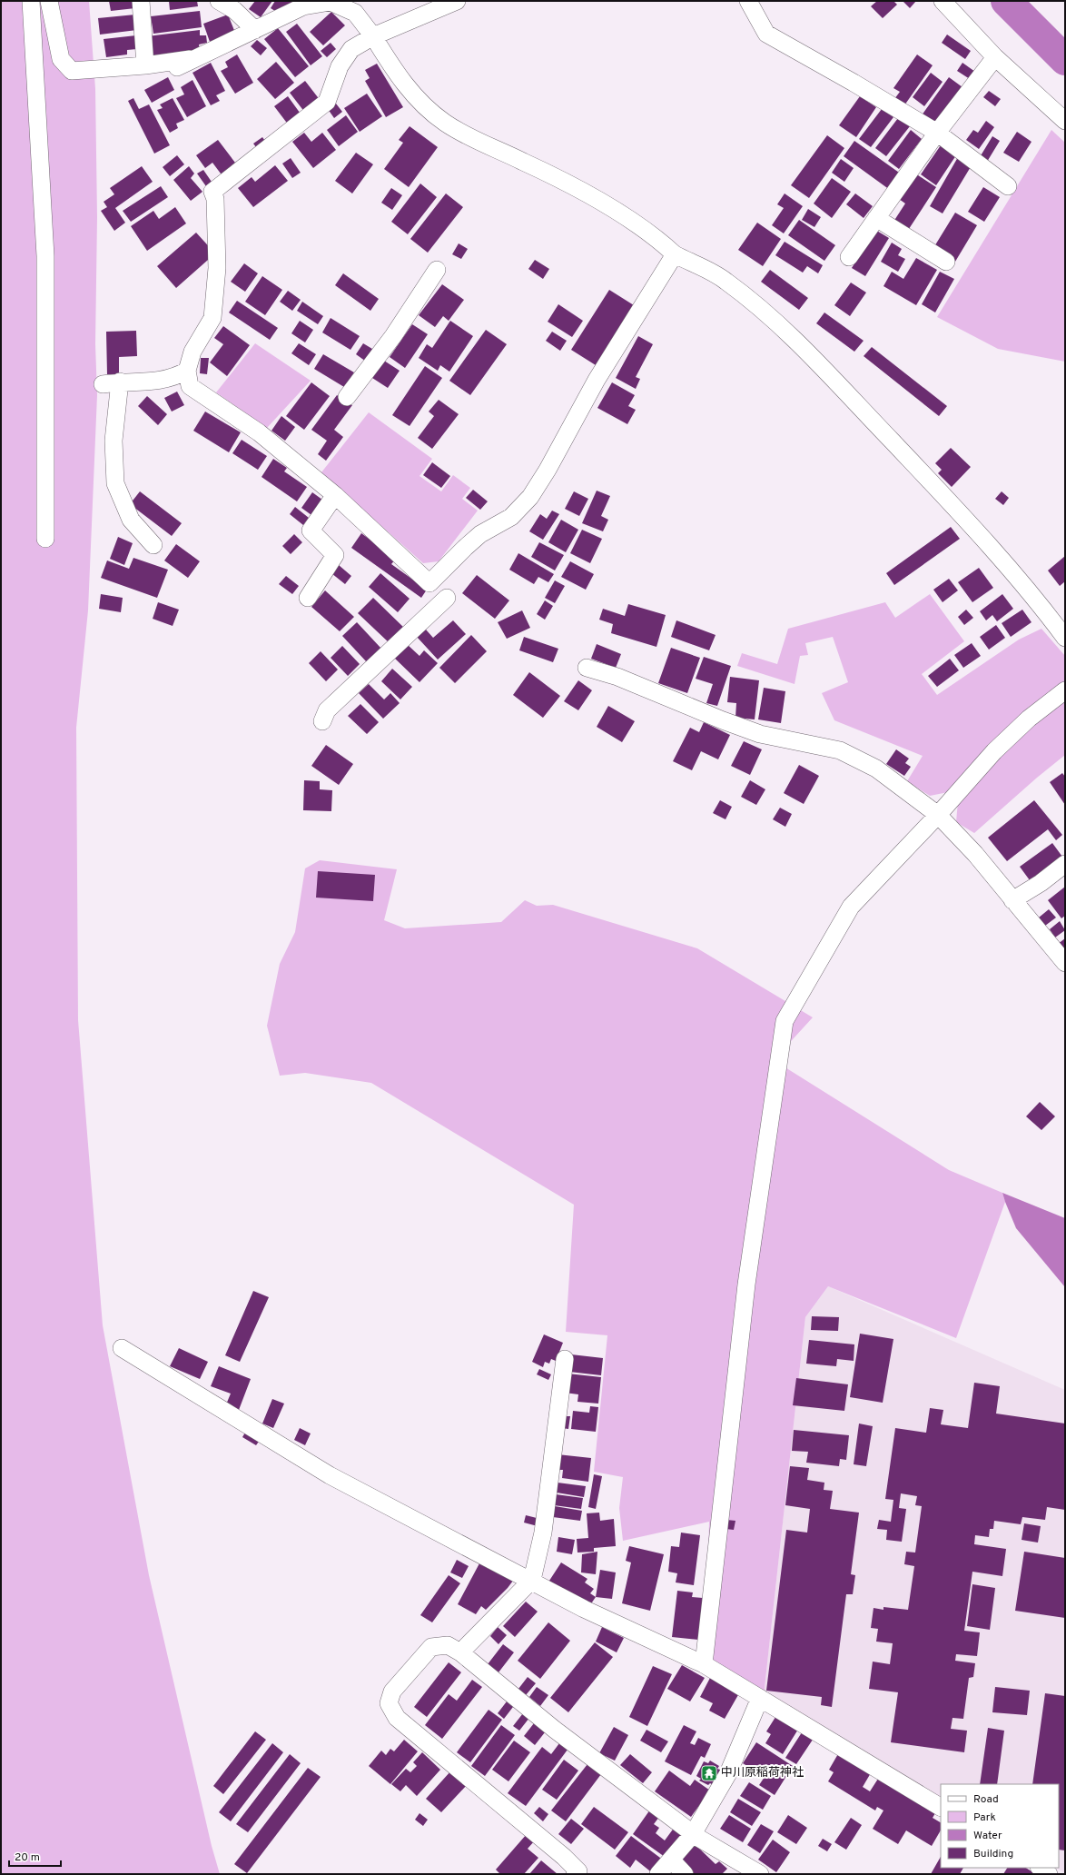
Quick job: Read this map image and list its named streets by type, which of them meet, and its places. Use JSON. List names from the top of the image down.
{
  "places": {
    "temple": ["中川原稲荷神社"]
  },
  "legend": [
    "Road",
    "Park",
    "Water",
    "Building"
  ],
  "scale_bar": "20 m"
}
